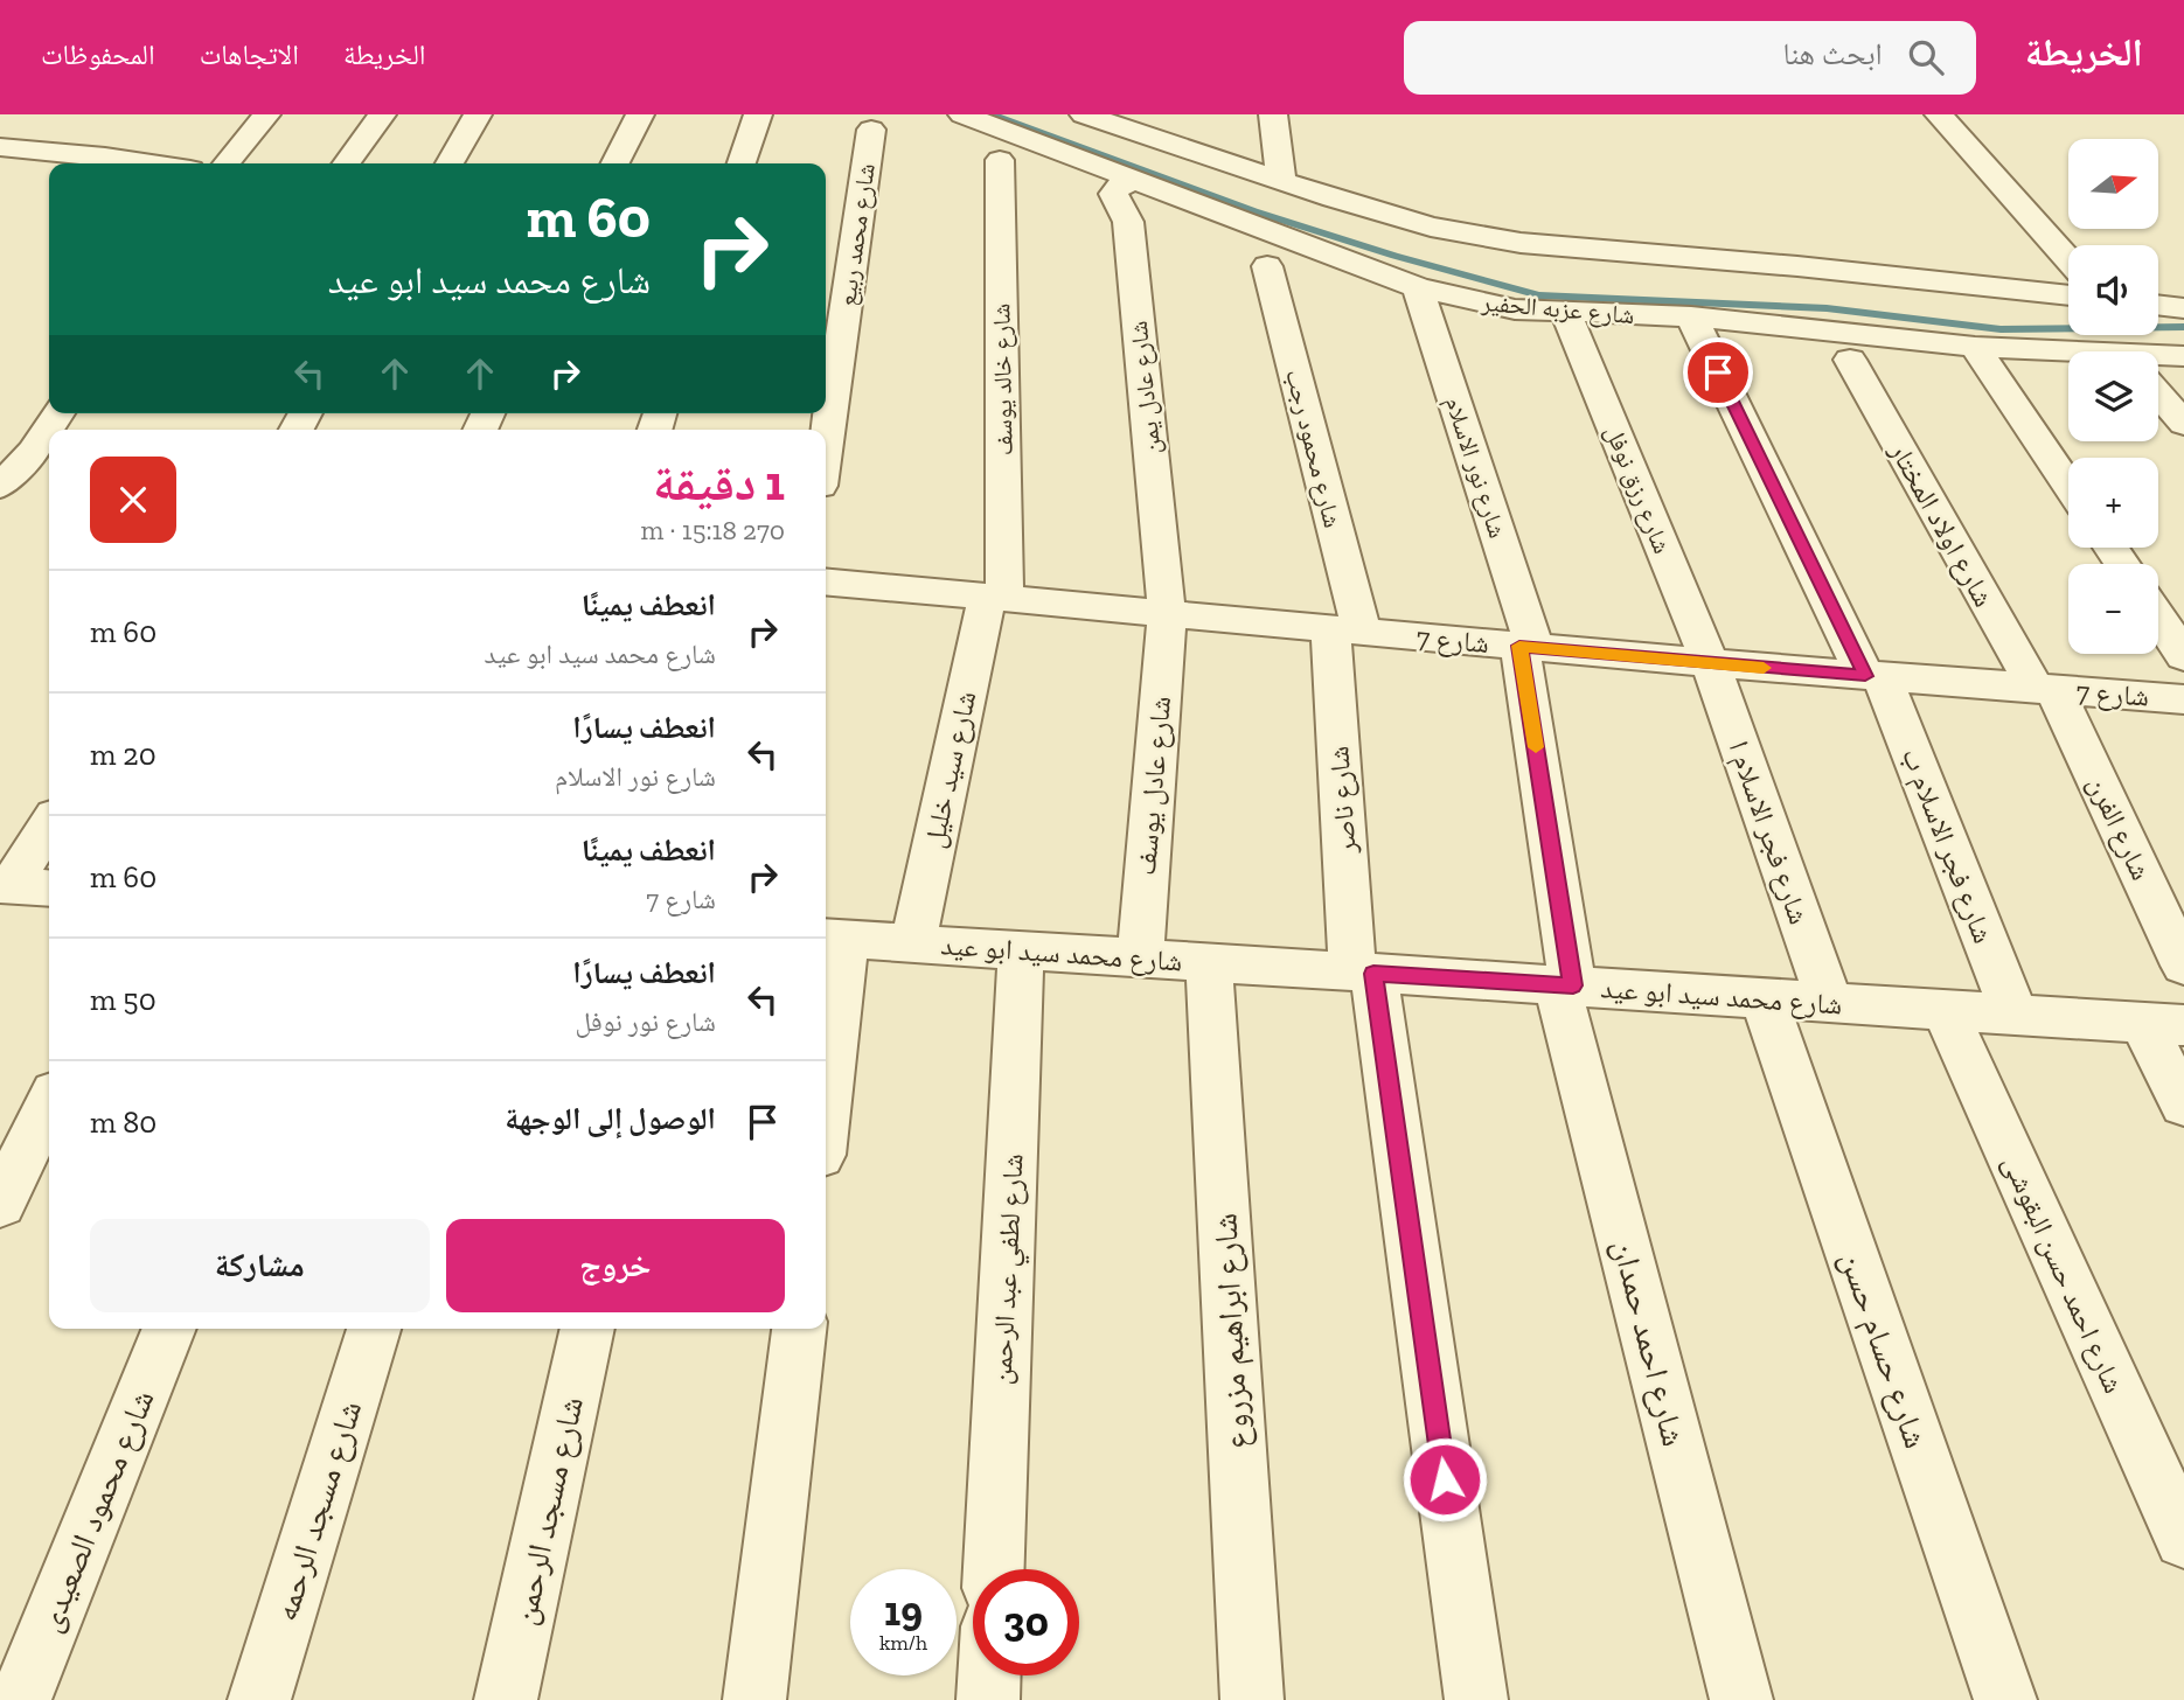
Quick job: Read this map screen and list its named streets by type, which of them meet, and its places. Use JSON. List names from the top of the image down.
{
  "streets": {
    "street": [
      "شارع محمد ربيع",
      "شارع عزبه الحفير",
      "شارع خالد يوسف",
      "شارع عادل يمن",
      "شارع محمود رجب",
      "شارع نور الاسلام",
      "شارع رزق نوفل",
      "شارع اولاد المختار",
      "شارع 7",
      "شارع سيد خليل",
      "شارع عادل يوسف",
      "شارع ناصر",
      "شارع الفرن",
      "شارع فجر الاسلام ا",
      "شارع فجر الاسلام ب",
      "شارع محمد سيد ابو عيد",
      "شارع لطفي عبد الرحمن",
      "شارع احمد حسن البقوشى",
      "شارع ابراهيم مزروع",
      "شارع احمد حمدان",
      "شارع حسام حسن",
      "شارع محمود الصعيدى",
      "شارع مسجد الرحمه",
      "شارع مسجد الرحمن"
    ]
  },
  "crossings": [
    ["شارع عزبه الحفير", "شارع عادل يمن"],
    ["شارع عزبه الحفير", "شارع نور الاسلام"],
    ["شارع عزبه الحفير", "شارع رزق نوفل"],
    ["شارع عزبه الحفير", "شارع فجر الاسلام ب"],
    ["شارع خالد يوسف", "شارع 7"],
    ["شارع خالد يوسف", "شارع سيد خليل"],
    ["شارع عادل يمن", "شارع 7"],
    ["شارع عادل يمن", "شارع عادل يوسف"],
    ["شارع محمود رجب", "شارع 7"],
    ["شارع محمود رجب", "شارع ناصر"],
    ["شارع نور الاسلام", "شارع 7"],
    ["شارع نور الاسلام", "شارع محمد سيد ابو عيد"],
    ["شارع نور الاسلام", "شارع احمد حمدان"],
    ["شارع رزق نوفل", "شارع 7"],
    ["شارع رزق نوفل", "شارع فجر الاسلام ا"],
    ["شارع اولاد المختار", "شارع 7"],
    ["شارع اولاد المختار", "شارع الفرن"],
    ["شارع 7", "شارع سيد خليل"],
    ["شارع 7", "شارع عادل يوسف"],
    ["شارع 7", "شارع ناصر"],
    ["شارع 7", "شارع الفرن"],
    ["شارع 7", "شارع فجر الاسلام ا"],
    ["شارع 7", "شارع فجر الاسلام ب"],
    ["شارع سيد خليل", "شارع محمد سيد ابو عيد"],
    ["شارع عادل يوسف", "شارع محمد سيد ابو عيد"],
    ["شارع ناصر", "شارع محمد سيد ابو عيد"],
    ["شارع فجر الاسلام ا", "شارع محمد سيد ابو عيد"],
    ["شارع فجر الاسلام ب", "شارع محمد سيد ابو عيد"],
    ["شارع محمد سيد ابو عيد", "شارع لطفي عبد الرحمن"],
    ["شارع محمد سيد ابو عيد", "شارع احمد حسن البقوشى"],
    ["شارع محمد سيد ابو عيد", "شارع ابراهيم مزروع"],
    ["شارع محمد سيد ابو عيد", "شارع احمد حمدان"],
    ["شارع محمد سيد ابو عيد", "شارع حسام حسن"]
  ],
  "north": "right",
  "page": {
    "header": "الخريطة",
    "search": "ابحث هنا",
    "nav": ["الخريطة", "الاتجاهات", "المحفوظات"],
    "map_buttons": ["+", "−"],
    "turn": ["60 m", "شارع محمد سيد ابو عيد"],
    "heading": ["1 دقيقة", "270 m · 15:18"],
    "list": [
      {
        "name": "انعطف يمينًا",
        "note": "شارع محمد سيد ابو عيد",
        "value": "60 m"
      },
      {
        "name": "انعطف يسارًا",
        "note": "شارع نور الاسلام",
        "value": "20 m"
      },
      {
        "name": "انعطف يمينًا",
        "note": "شارع 7",
        "value": "60 m"
      },
      {
        "name": "انعطف يسارًا",
        "note": "شارع نور نوفل",
        "value": "50 m"
      },
      {
        "name": "الوصول إلى الوجهة",
        "value": "80 m"
      }
    ],
    "buttons": ["خروج", "مشاركة"],
    "speed": "19 km/h",
    "limit": "30"
  }
}
